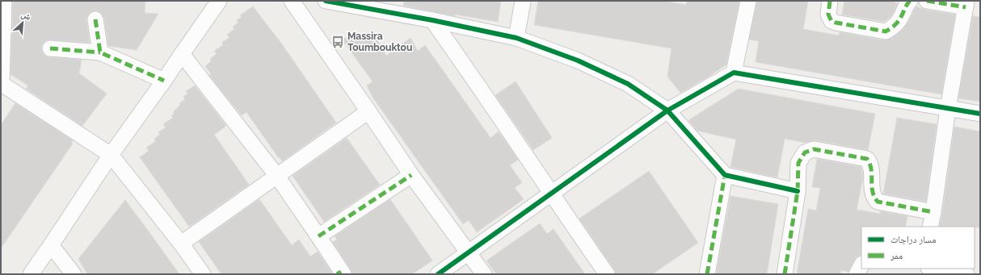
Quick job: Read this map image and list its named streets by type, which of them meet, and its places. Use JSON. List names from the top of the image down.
{
  "places": {
    "bus stop": ["Massira Toumbouktou"]
  },
  "legend": ["مسار دراجات", "ممر"],
  "north": "top right"
}
